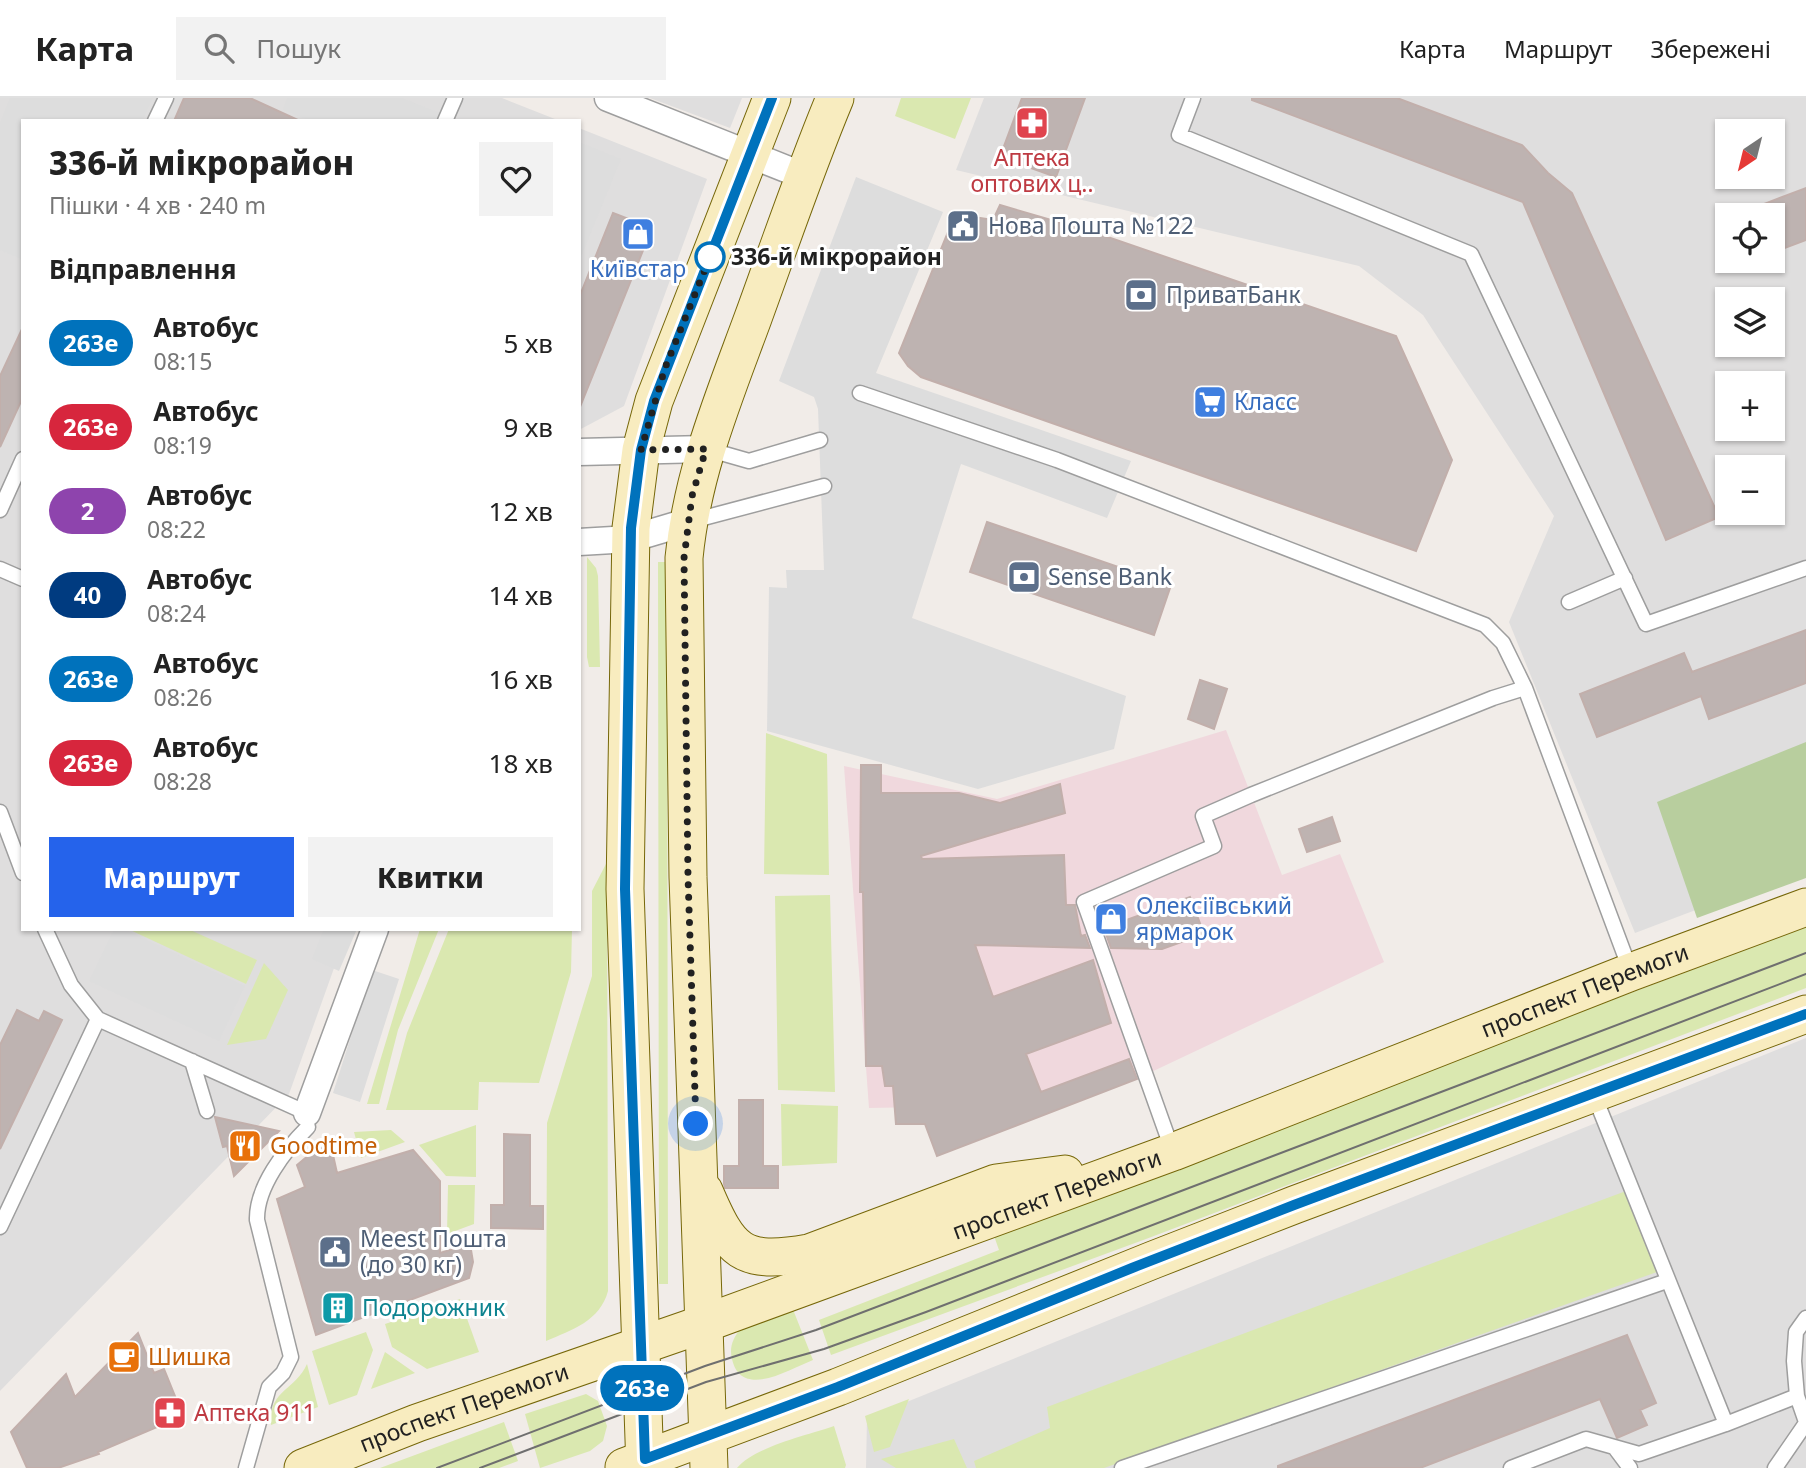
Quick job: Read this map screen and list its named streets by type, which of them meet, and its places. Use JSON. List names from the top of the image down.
{
  "streets": {
    "main road": ["проспект Перемоги"]
  },
  "places": {
    "pharmacy": ["Аптека оптових ц‥", "Аптека 911"],
    "public building": ["Нова Пошта №122", "Meest Пошта (до 30 кг)"],
    "shop": ["Київстар", "Олексіївський ярмарок"],
    "other": ["336-й мікрорайон"],
    "bank": ["ПриватБанк", "Sense Bank"],
    "supermarket": ["Класс"],
    "restaurant": ["Goodtime"],
    "building": ["Подорожник"],
    "cafe": ["Шишка"]
  },
  "lines": ["bus line 263e"],
  "north": "bottom left",
  "page": {
    "header": "Карта",
    "search": "Пошук",
    "nav": ["Карта", "Маршрут", "Збережені"],
    "on_map": "263e",
    "map_buttons": ["+", "−"],
    "heading": [
      ["336-й мікрорайон", "Пішки · 4 хв · 240 m"],
      "Відправлення"
    ],
    "list": [
      {
        "mark": "263e",
        "name": "Автобус",
        "note": "08:15",
        "value": "5 хв"
      },
      {
        "mark": "263е",
        "name": "Автобус",
        "note": "08:19",
        "value": "9 хв"
      },
      {
        "mark": "2",
        "name": "Автобус",
        "note": "08:22",
        "value": "12 хв"
      },
      {
        "mark": "40",
        "name": "Автобус",
        "note": "08:24",
        "value": "14 хв"
      },
      {
        "mark": "263e",
        "name": "Автобус",
        "note": "08:26",
        "value": "16 хв"
      },
      {
        "mark": "263е",
        "name": "Автобус",
        "note": "08:28",
        "value": "18 хв"
      }
    ],
    "buttons": ["Маршрут", "Квитки"]
  }
}
